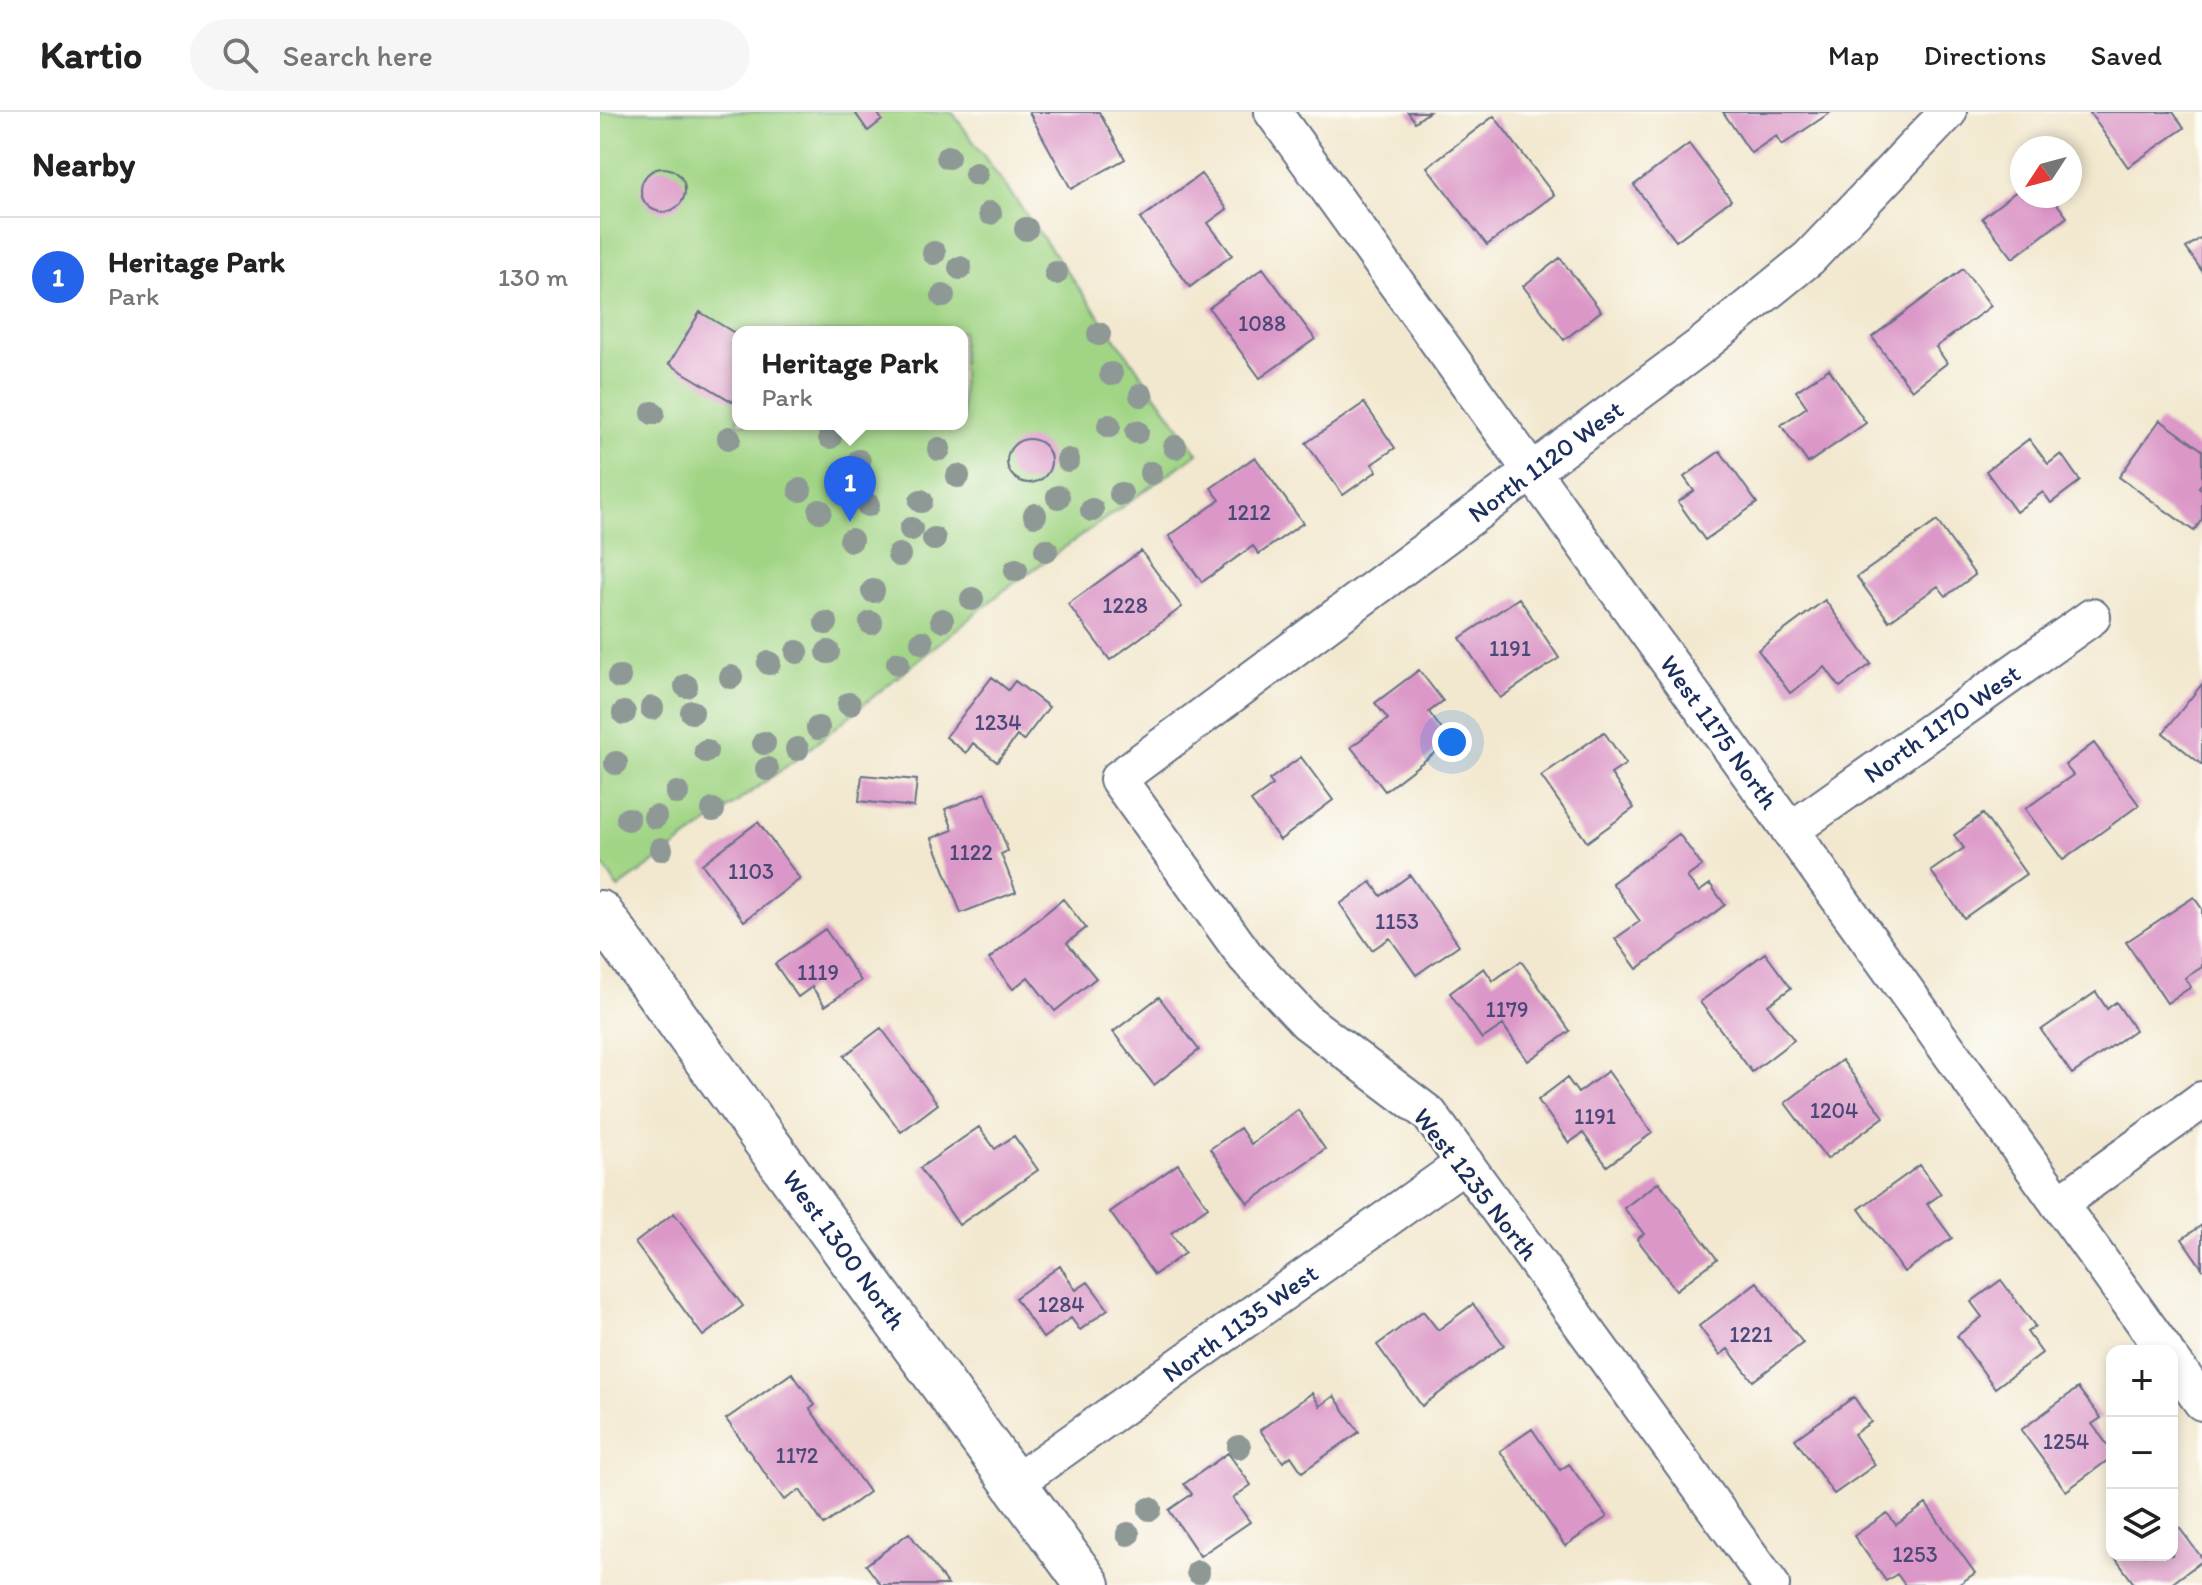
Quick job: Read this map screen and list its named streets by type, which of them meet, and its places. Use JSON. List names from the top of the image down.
{
  "streets": {
    "street": [
      "North 1120 West",
      "North 1170 West",
      "West 1175 North",
      "West 1235 North",
      "West 1300 North",
      "North 1135 West"
    ]
  },
  "crossings": [
    ["North 1120 West", "West 1175 North"],
    ["North 1120 West", "West 1235 North"],
    ["North 1170 West", "West 1175 North"],
    ["West 1235 North", "North 1135 West"],
    ["West 1300 North", "North 1135 West"]
  ],
  "house_numbers": [
    "1088",
    "1212",
    "1228",
    "1191",
    "1234",
    "1122",
    "1103",
    "1153",
    "1119",
    "1179",
    "1204",
    "1191",
    "1284",
    "1221",
    "1254",
    "1172",
    "1253"
  ],
  "north": "bottom left",
  "page": {
    "header": "Kartio",
    "search": "Search here",
    "nav": ["Map", "Directions", "Saved"],
    "heading": "Nearby",
    "list": [
      {
        "mark": "1",
        "name": "Heritage Park",
        "note": "Park",
        "value": "130 m"
      }
    ],
    "popup": ["Heritage Park", "Park"],
    "pins": "1",
    "map_buttons": ["+", "−"]
  }
}
